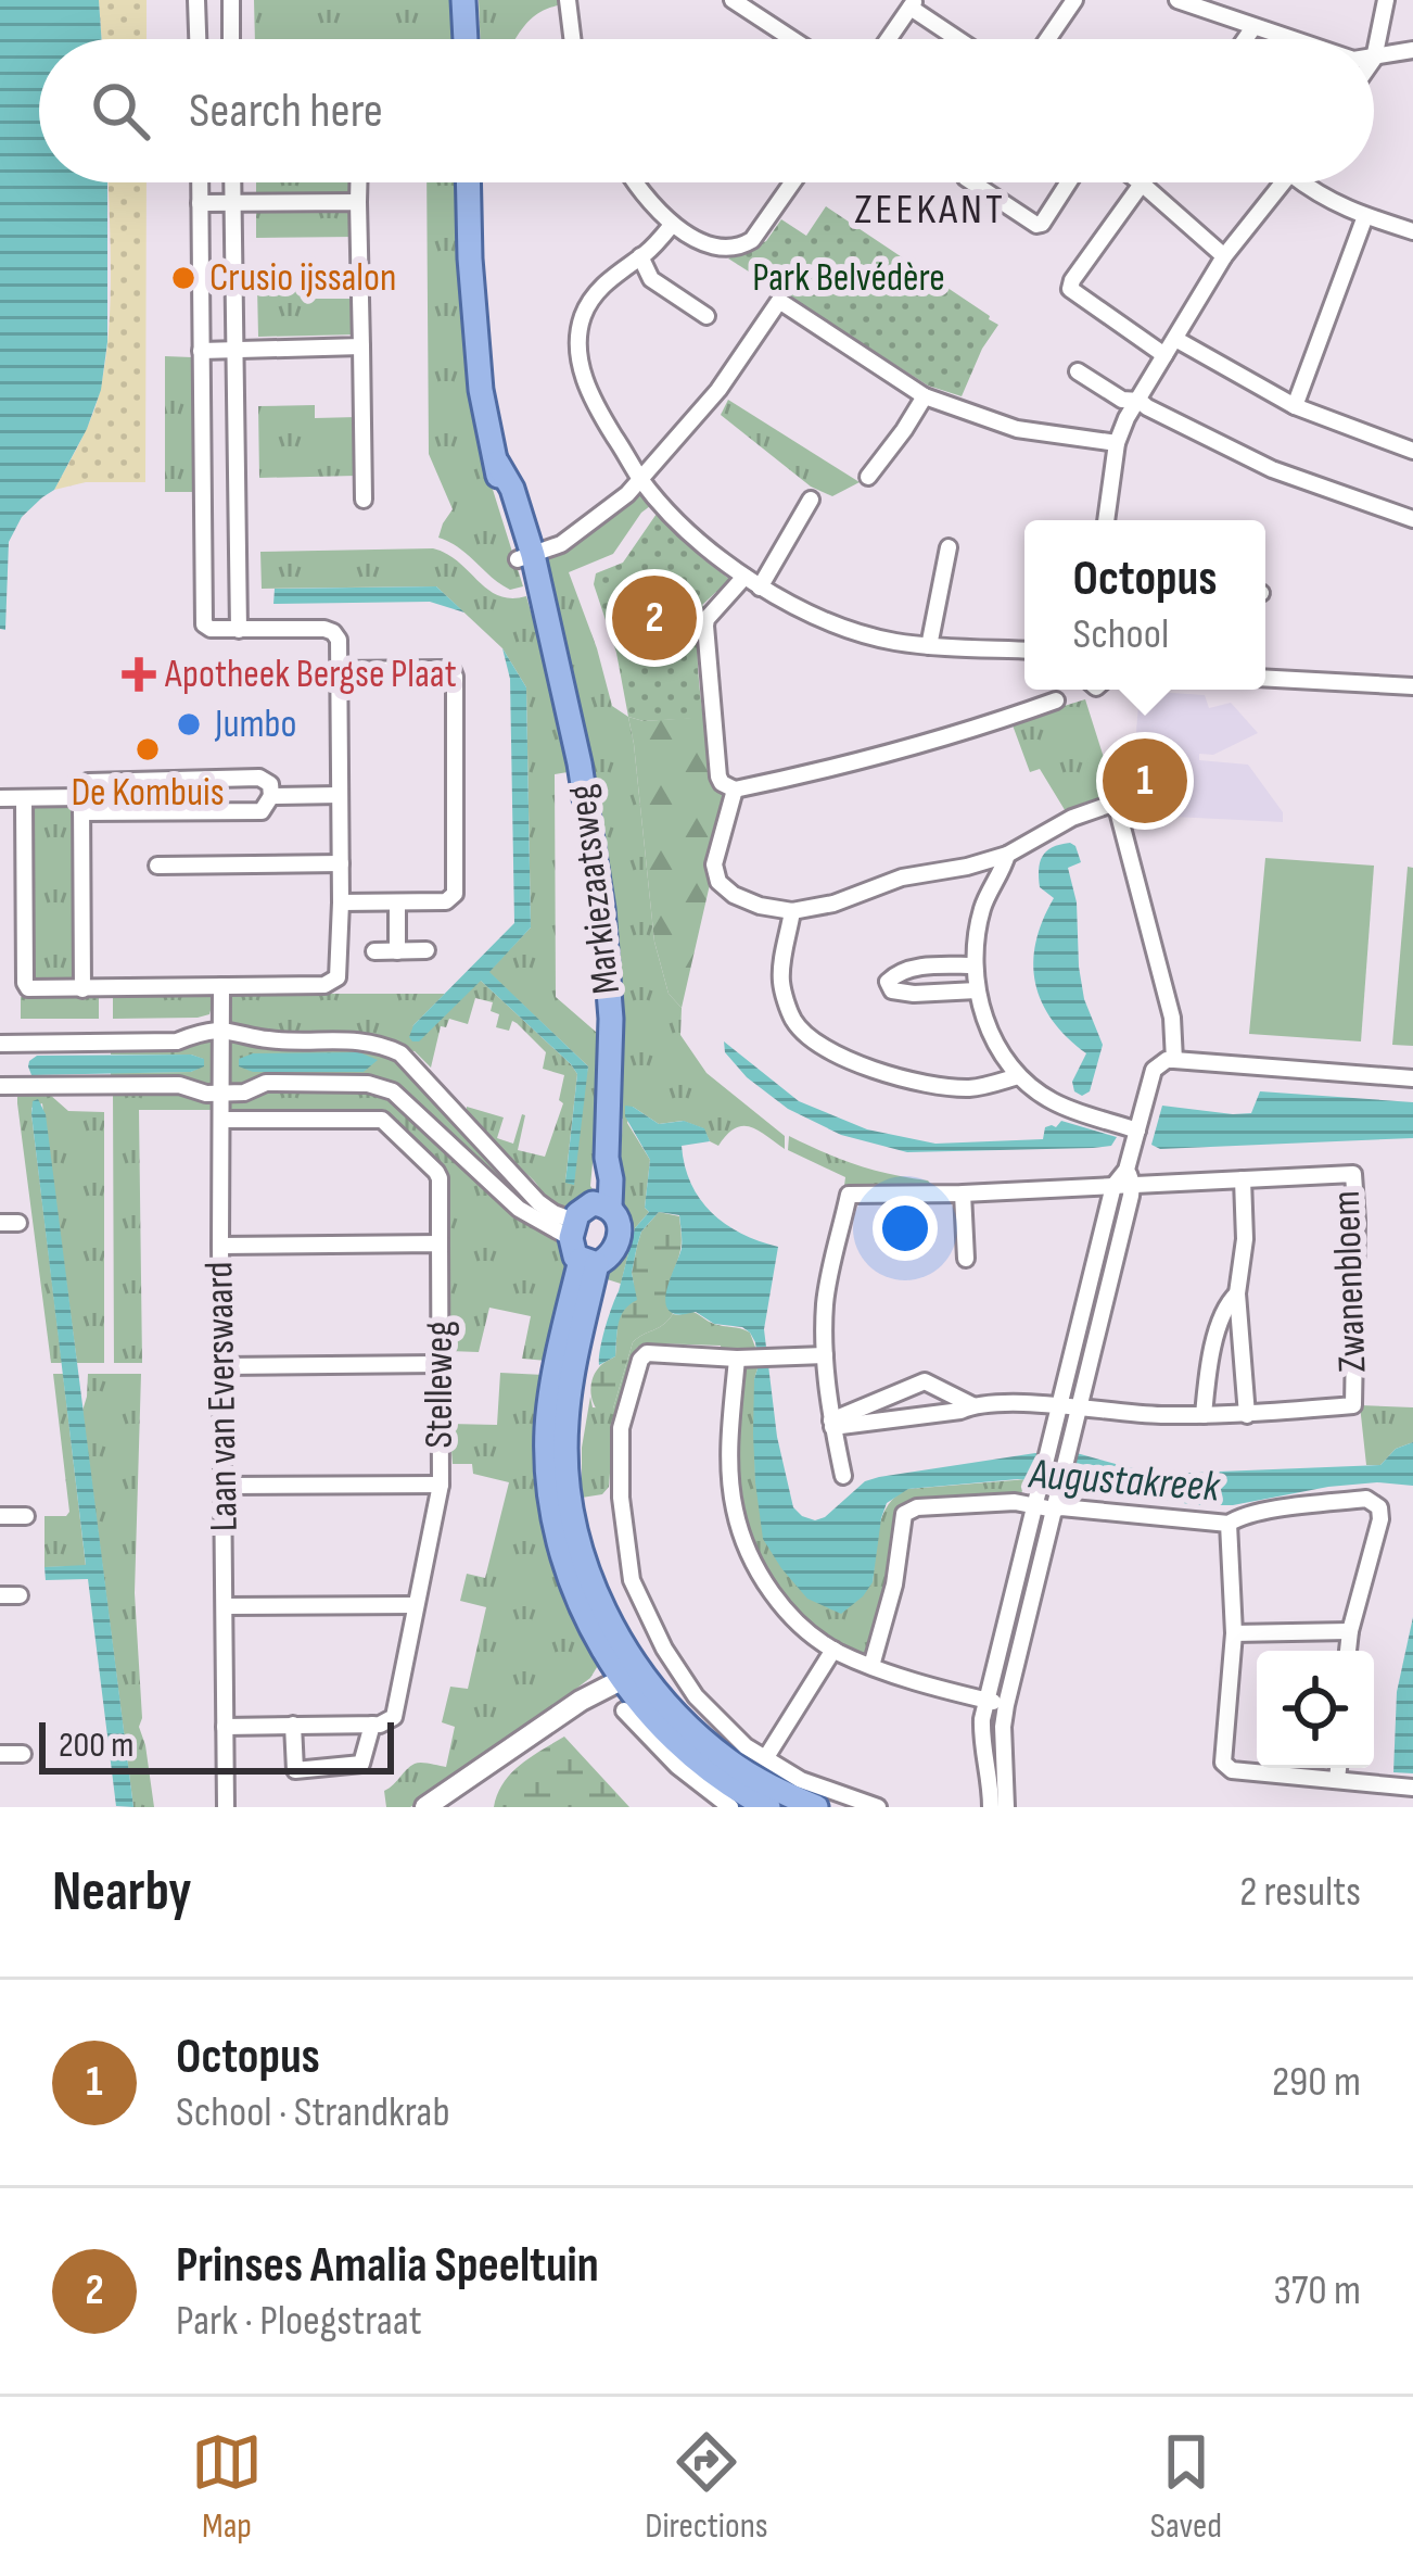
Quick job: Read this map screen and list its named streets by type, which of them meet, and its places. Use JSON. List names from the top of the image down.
{
  "streets": {
    "main road": ["Markiezaatsweg"],
    "street": ["Zwanenbloem", "Stelleweg", "Laan van Everswaard"]
  },
  "crossings": [
    ["Stelleweg", "Laan van Everswaard"]
  ],
  "districts": ["ZEEKANT"],
  "water": ["Augustakreek"],
  "parks": ["Park Belvédère"],
  "places": {
    "other": ["Crusio ijssalon", "Jumbo", "De Kombuis"],
    "health": ["Apotheek Bergse Plaat"]
  },
  "scale_bar": "200 m",
  "page": {
    "search": "Search here",
    "popup": ["Octopus", "School"],
    "pins": ["2", "1"],
    "scale": "200 m",
    "heading": ["Nearby", "2 results"],
    "list": [
      {
        "mark": "1",
        "name": "Octopus",
        "note": "School · Strandkrab",
        "value": "290 m"
      },
      {
        "mark": "2",
        "name": "Prinses Amalia Speeltuin",
        "note": "Park · Ploegstraat",
        "value": "370 m"
      }
    ],
    "nav": ["Map", "Directions", "Saved"]
  }
}
